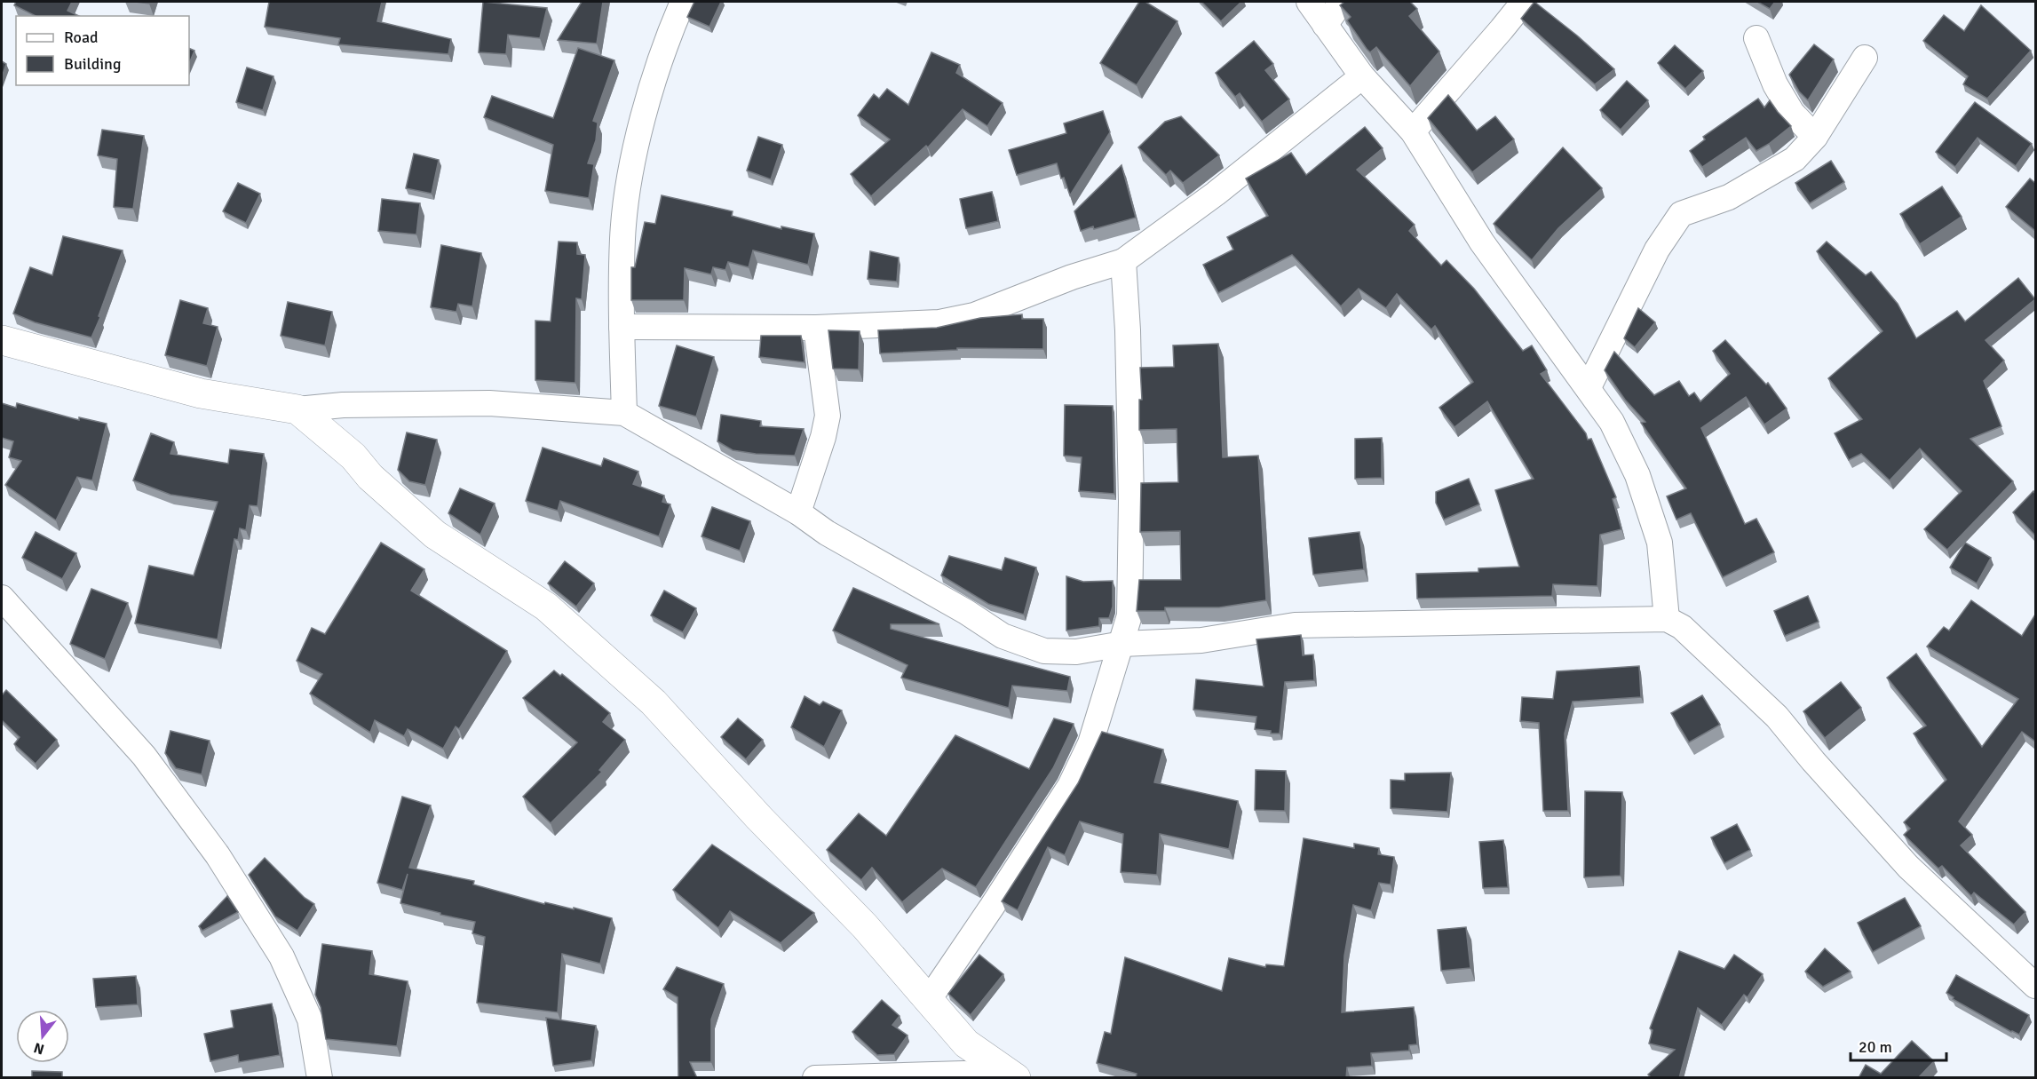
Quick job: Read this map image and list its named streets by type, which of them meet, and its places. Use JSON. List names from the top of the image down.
{
  "legend": ["Road", "Building"],
  "scale_bar": "20 m",
  "north": "bottom"
}
